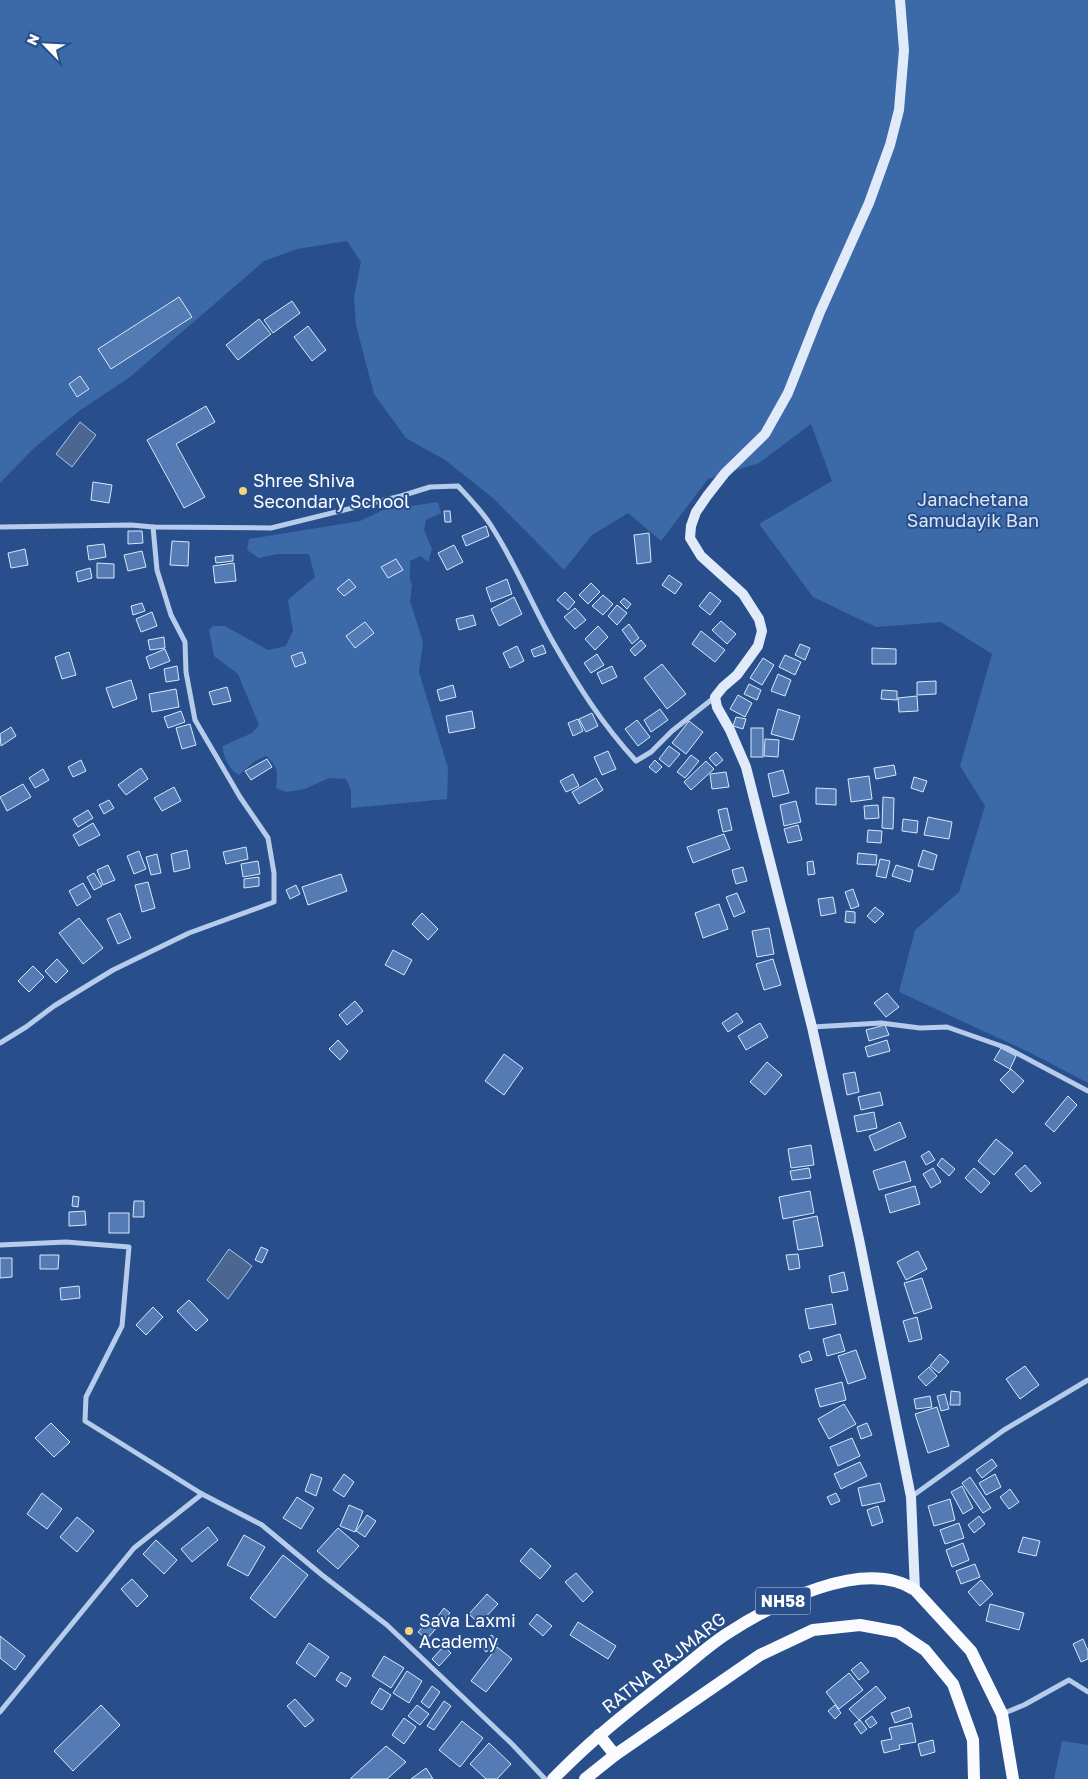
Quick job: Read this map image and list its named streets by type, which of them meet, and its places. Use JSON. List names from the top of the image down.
{
  "streets": {
    "main road": ["NH58", "RATNA RAJMARG"]
  },
  "parks": ["Janachetana Samudayik Ban"],
  "places": ["Shree Shiva Secondary School", "Sava Laxmi Academy"],
  "north": "top left"
}
